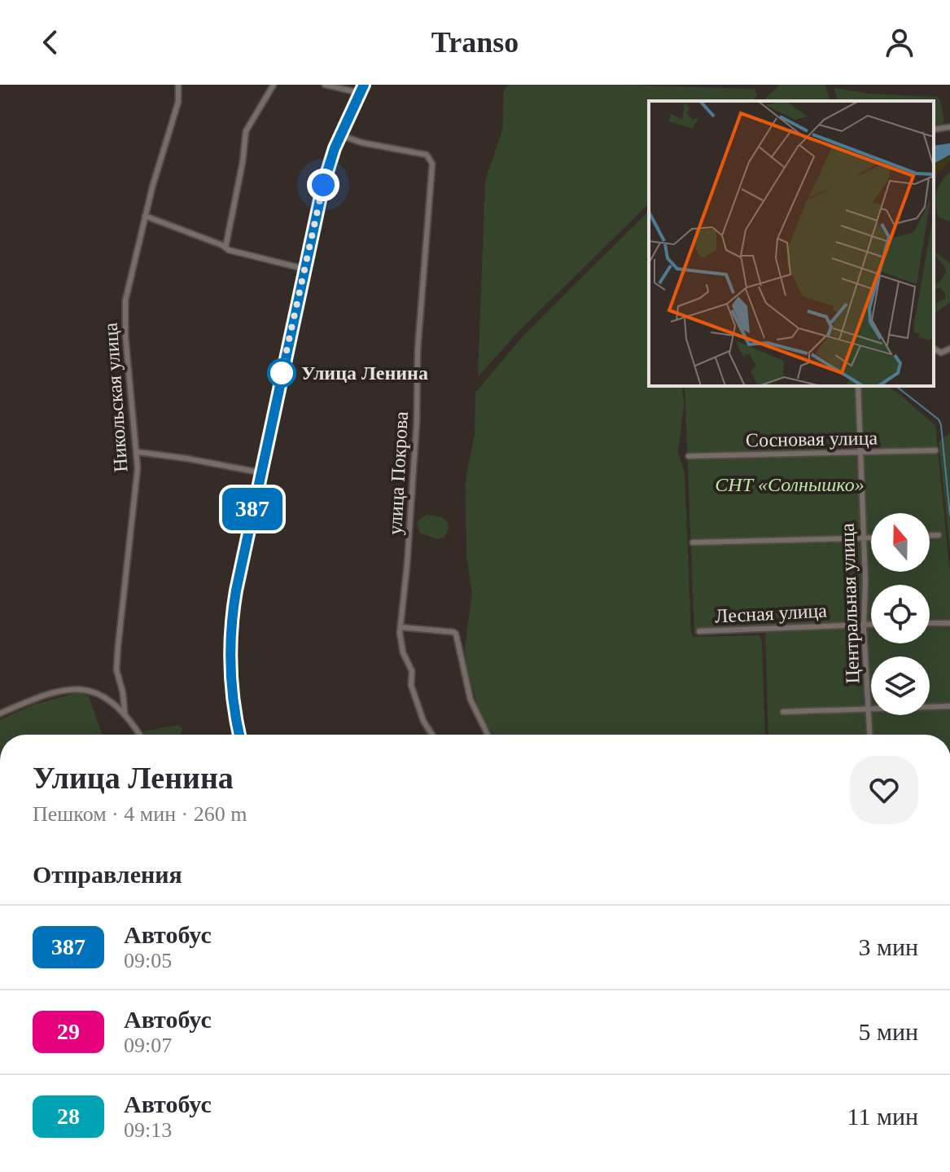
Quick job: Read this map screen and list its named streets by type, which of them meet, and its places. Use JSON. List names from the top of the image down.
{
  "streets": {
    "street": [
      "Никольская улица",
      "Сосновая улица",
      "улица Покрова",
      "Центральная улица",
      "Лесная улица"
    ]
  },
  "crossings": [
    ["Сосновая улица", "Центральная улица"],
    ["Центральная улица", "Лесная улица"]
  ],
  "parks": ["СНТ «Солнышко»"],
  "places": ["Улица Ленина"],
  "lines": ["bus line 387"],
  "north": "top",
  "page": {
    "header": "Transo",
    "on_map": "387",
    "heading": [
      ["Улица Ленина", "Пешком · 4 мин · 260 m"],
      "Отправления"
    ],
    "list": [
      {
        "mark": "387",
        "name": "Автобус",
        "note": "09:05",
        "value": "3 мин"
      },
      {
        "mark": "29",
        "name": "Автобус",
        "note": "09:07",
        "value": "5 мин"
      },
      {
        "mark": "28",
        "name": "Автобус",
        "note": "09:13",
        "value": "11 мин"
      }
    ]
  }
}
